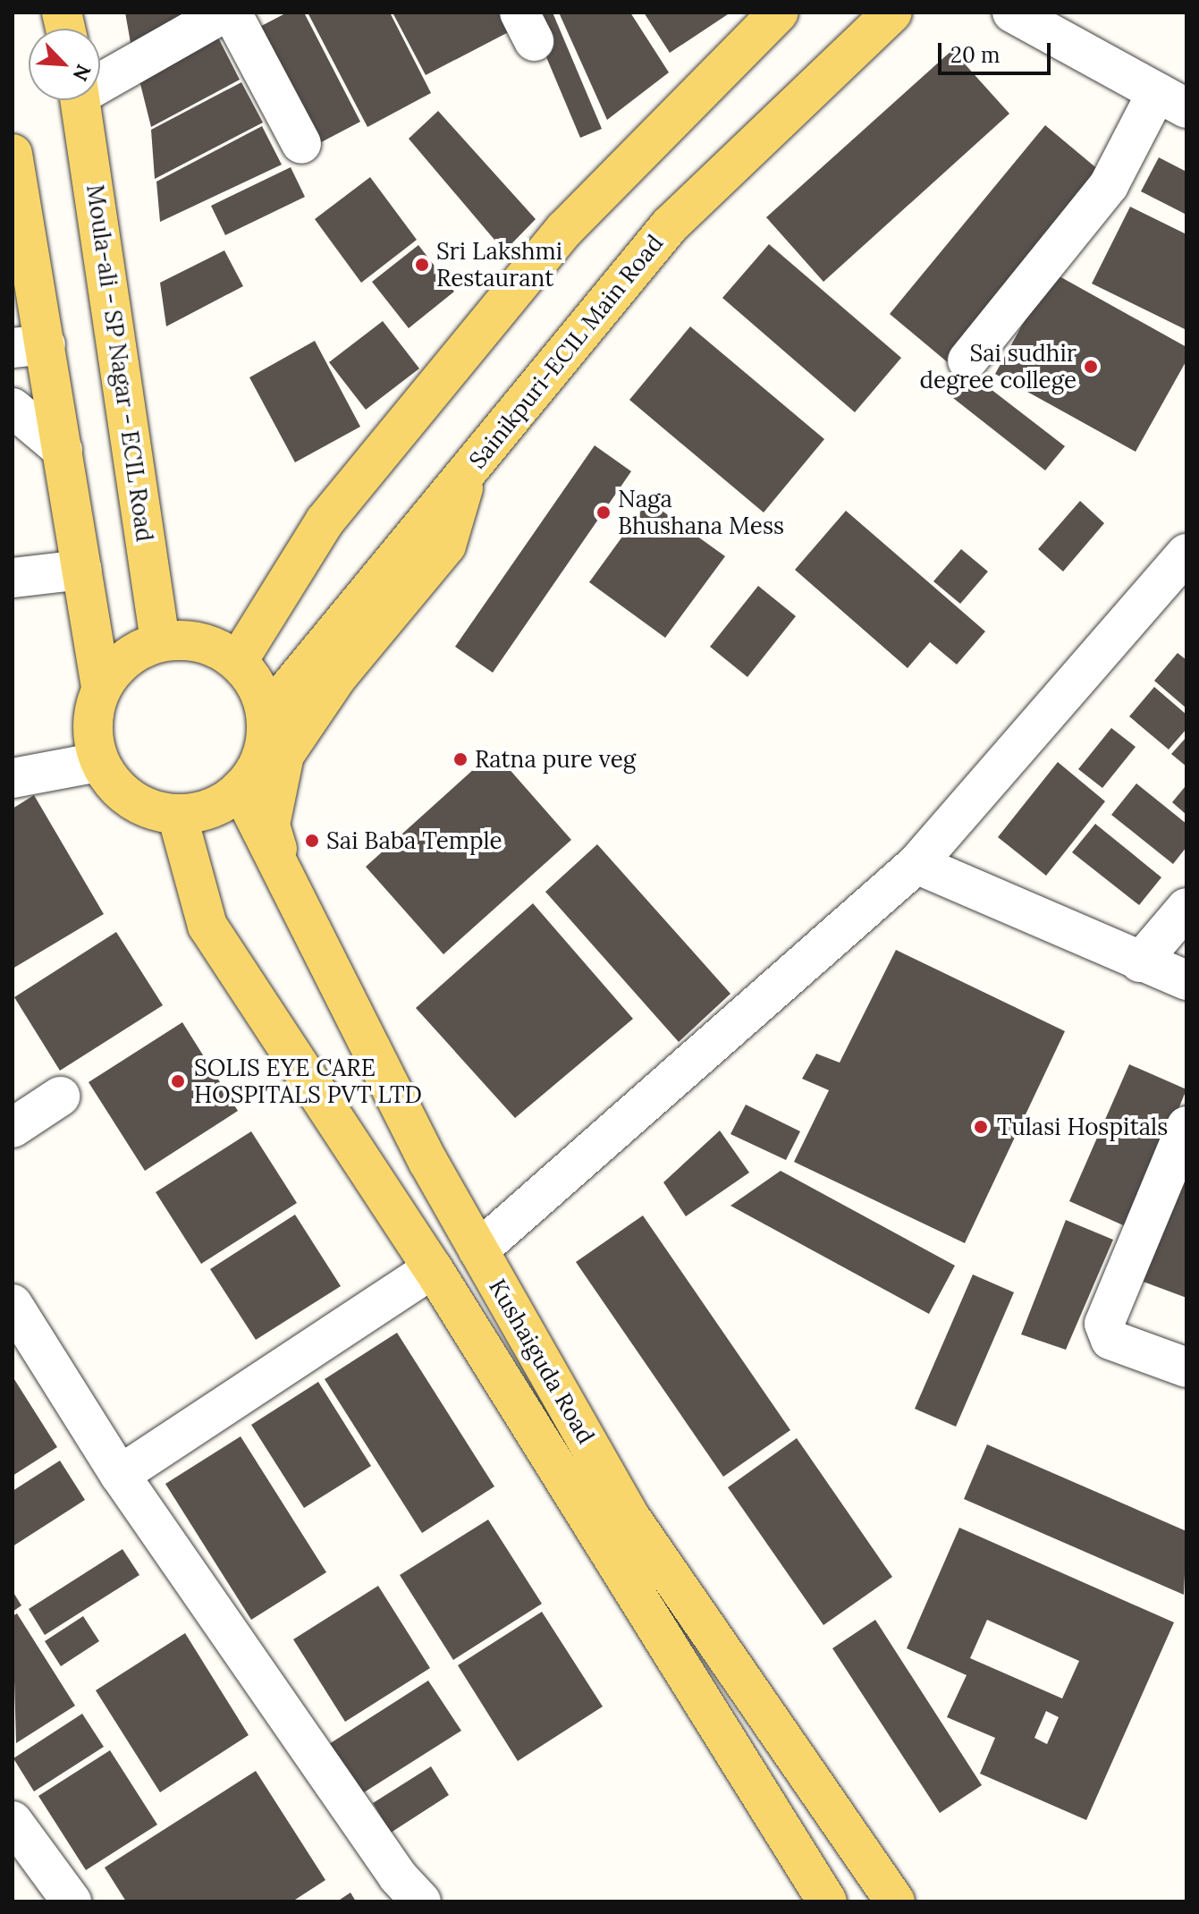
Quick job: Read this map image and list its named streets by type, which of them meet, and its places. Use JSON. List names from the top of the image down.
{
  "streets": {
    "main road": ["Sainikpuri-ECIL Main Road", "Moula-ali - SP Nagar - ECIL Road", "Kushaiguda Road"]
  },
  "crossings": [
    ["Sainikpuri-ECIL Main Road", "Moula-ali - SP Nagar - ECIL Road"],
    ["Sainikpuri-ECIL Main Road", "Kushaiguda Road"],
    ["Moula-ali - SP Nagar - ECIL Road", "Kushaiguda Road"]
  ],
  "places": [
    "Sri Lakshmi Restaurant",
    "Sai sudhir degree college",
    "Naga Bhushana Mess",
    "Ratna pure veg",
    "Sai Baba Temple",
    "SOLIS EYE CARE HOSPITALS PVT LTD",
    "Tulasi Hospitals"
  ],
  "scale_bar": "20 m",
  "north": "bottom right"
}
